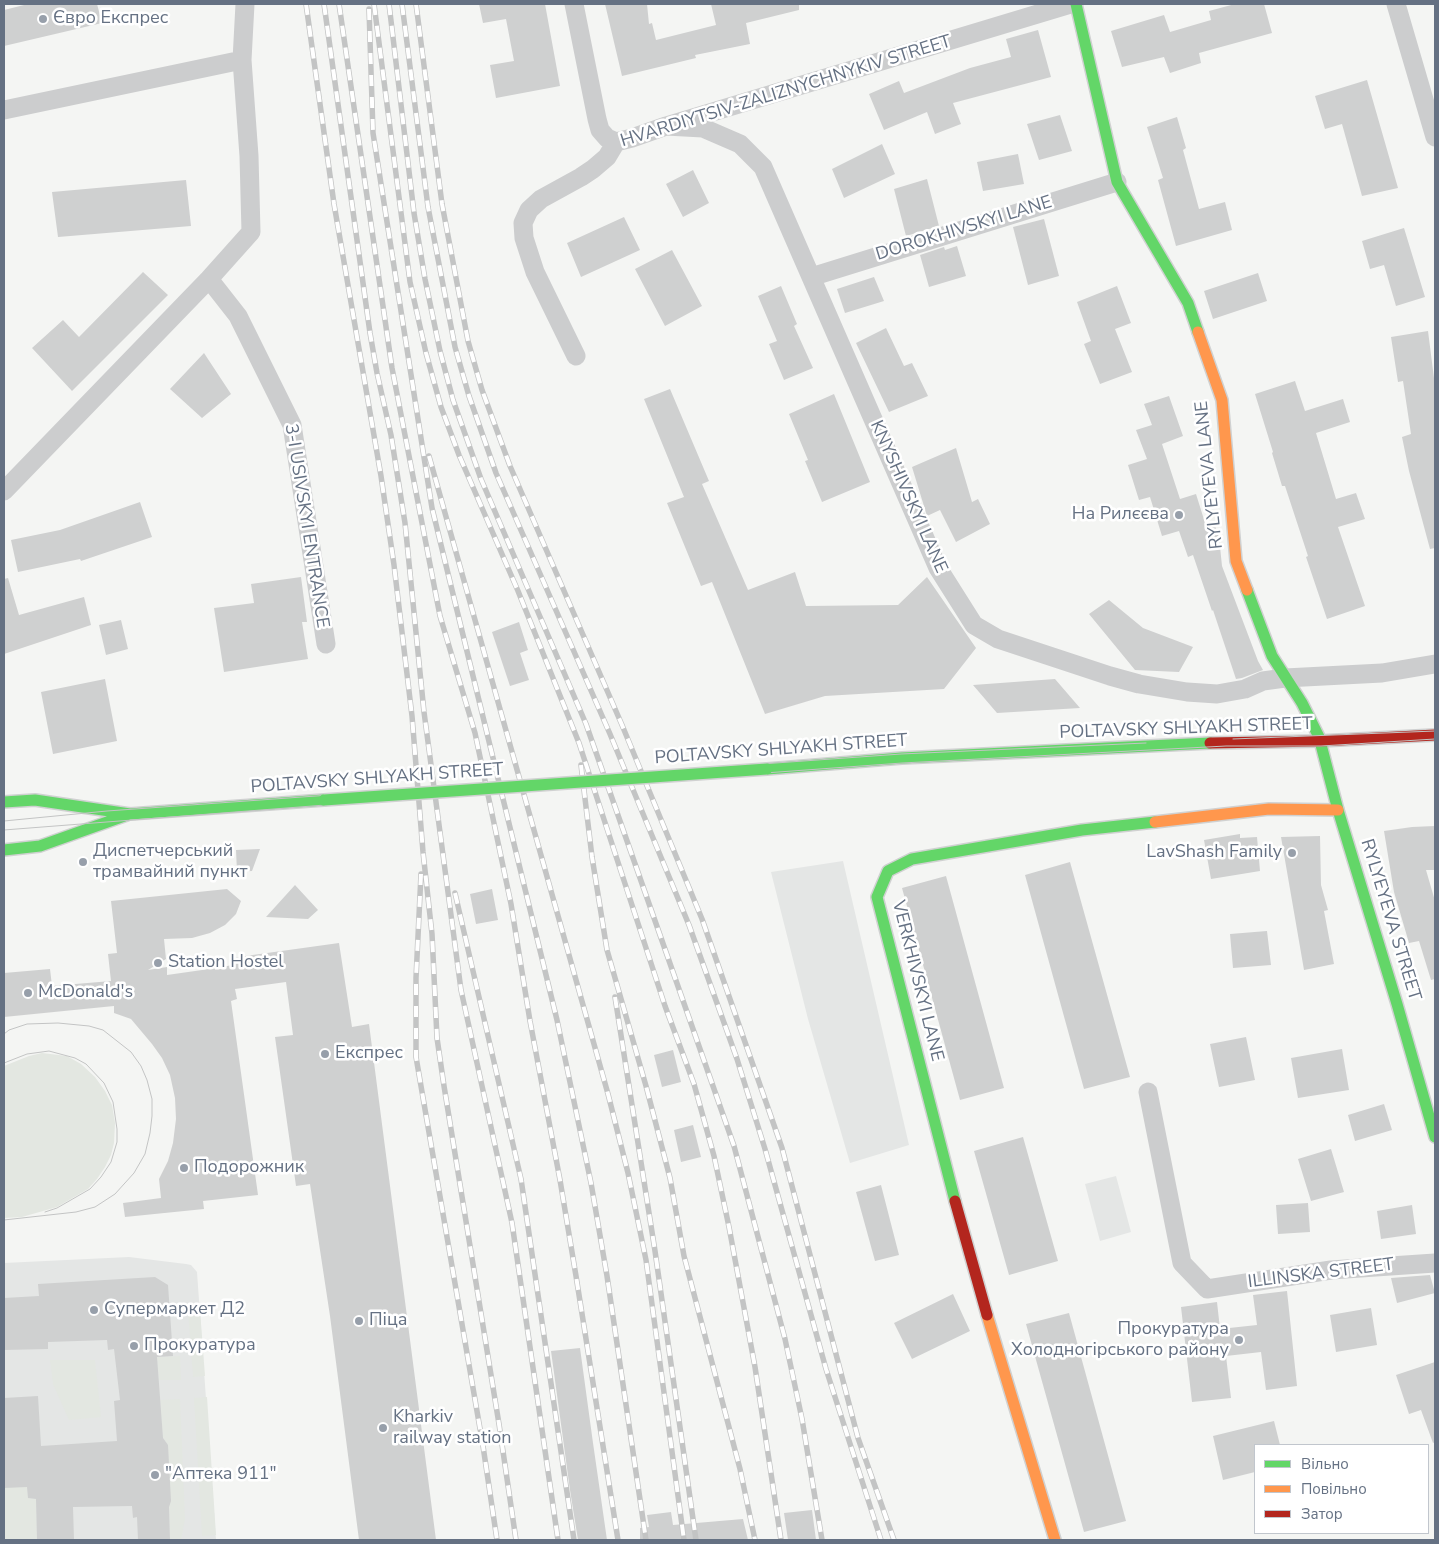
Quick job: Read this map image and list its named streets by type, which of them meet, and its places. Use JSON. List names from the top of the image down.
{
  "streets": {
    "street": [
      "HVARDIYTSIV-ZALIZNYCHNYKIV STREET",
      "DOROKHIVSKYI LANE",
      "RYLYEYEVA LANE",
      "KNYSHIVSKYI LANE",
      "3-I USIVSKYI ENTRANCE",
      "POLTAVSKY SHLYAKH STREET",
      "RYLYEYEVA STREET",
      "VERKHIVSKYI LANE",
      "ILLINSKA STREET"
    ]
  },
  "crossings": [
    ["HVARDIYTSIV-ZALIZNYCHNYKIV STREET", "KNYSHIVSKYI LANE"],
    ["DOROKHIVSKYI LANE", "RYLYEYEVA LANE"],
    ["DOROKHIVSKYI LANE", "KNYSHIVSKYI LANE"],
    ["RYLYEYEVA LANE", "KNYSHIVSKYI LANE"],
    ["RYLYEYEVA LANE", "POLTAVSKY SHLYAKH STREET"],
    ["RYLYEYEVA LANE", "RYLYEYEVA STREET"],
    ["POLTAVSKY SHLYAKH STREET", "RYLYEYEVA STREET"],
    ["RYLYEYEVA STREET", "VERKHIVSKYI LANE"]
  ],
  "places": [
    "Євро Експрес",
    "На Рилєєва",
    "LavShash Family",
    "Диспетчерський трамвайний пункт",
    "Station Hostel",
    "McDonald's",
    "Експрес",
    "Подорожник",
    "Супермаркет Д2",
    "Піца",
    "Прокуратура Холодногірського району",
    "Прокуратура",
    "Kharkiv railway station",
    "\"Аптека 911\""
  ],
  "legend": ["Вільно", "Повільно", "Затор"]
}
